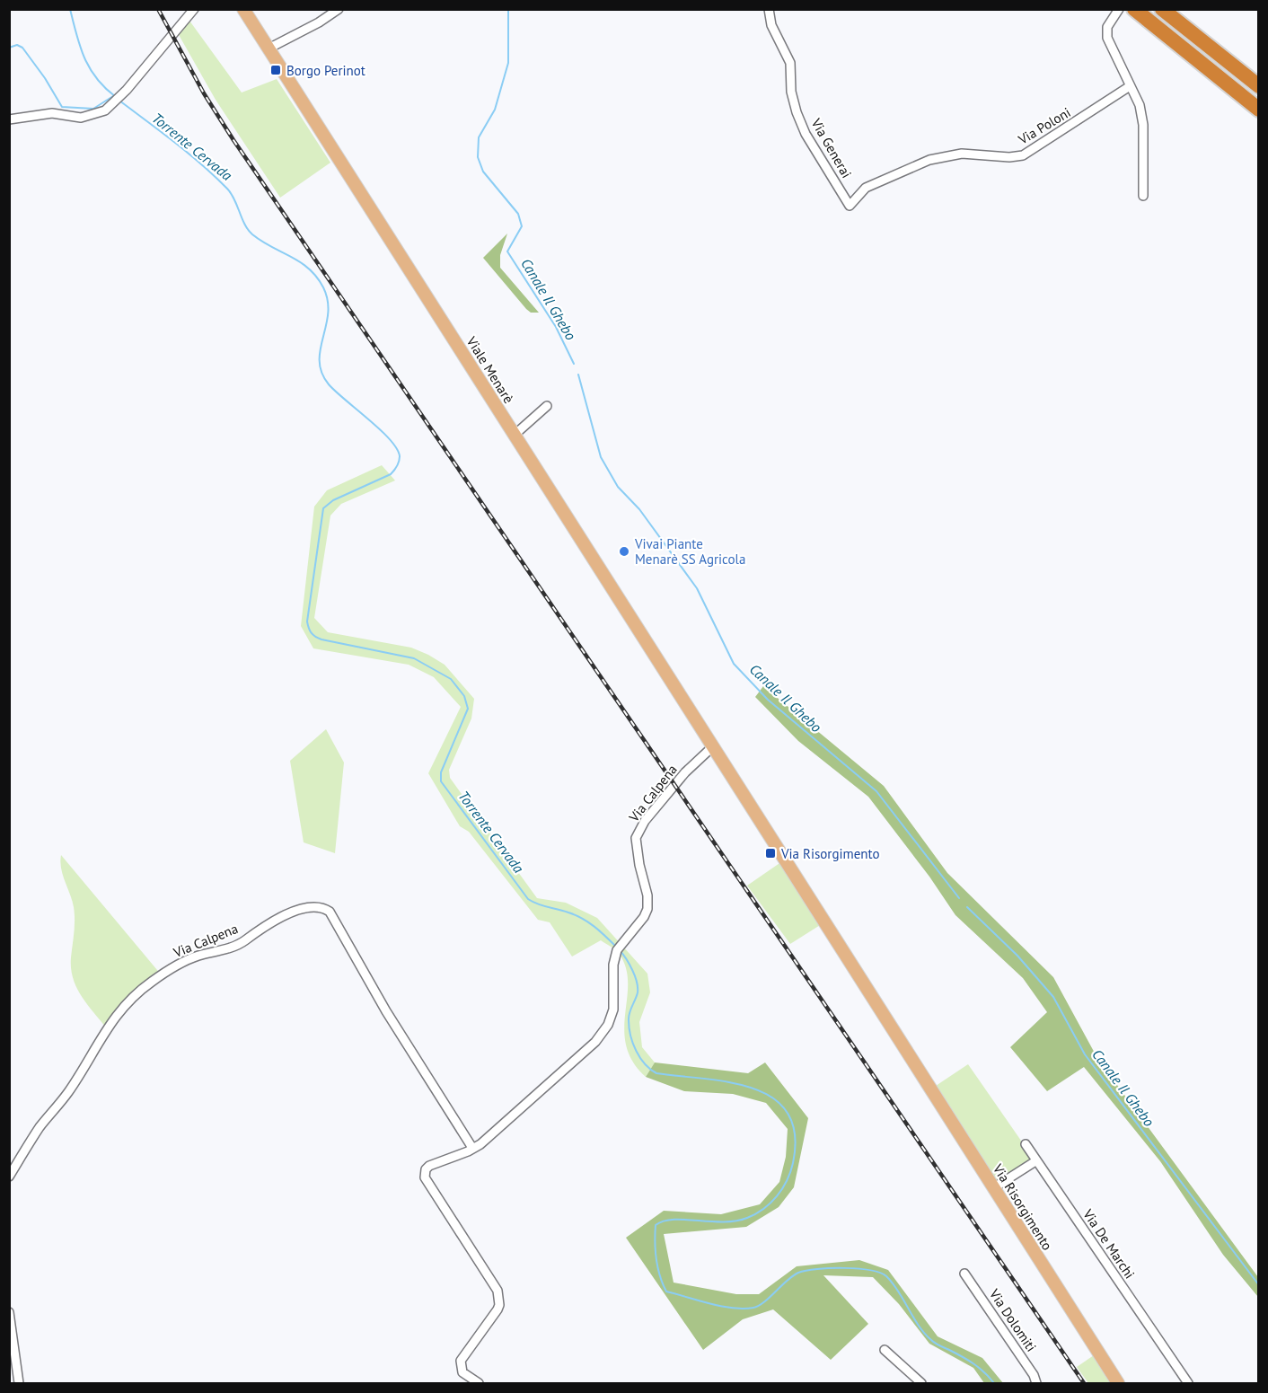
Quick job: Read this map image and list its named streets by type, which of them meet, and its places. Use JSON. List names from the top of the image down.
{
  "streets": {
    "main road": ["Viale Menarè", "Via Risorgimento"],
    "street": [
      "Via Poloni",
      "Via Generai",
      "Via Calpena",
      "Via De Marchi",
      "Via Dolomiti"
    ]
  },
  "crossings": [
    ["Via Poloni", "Via Generai"],
    ["Viale Menarè", "Via Calpena"],
    ["Viale Menarè", "Via Risorgimento"],
    ["Via Calpena", "Via Risorgimento"]
  ],
  "water": ["Torrente Cervada", "Canale Il Ghebo"],
  "places": {
    "transit": ["Borgo Perinot", "Via Risorgimento"],
    "other": ["Vivai Piante Menarè SS Agricola"]
  }
}
